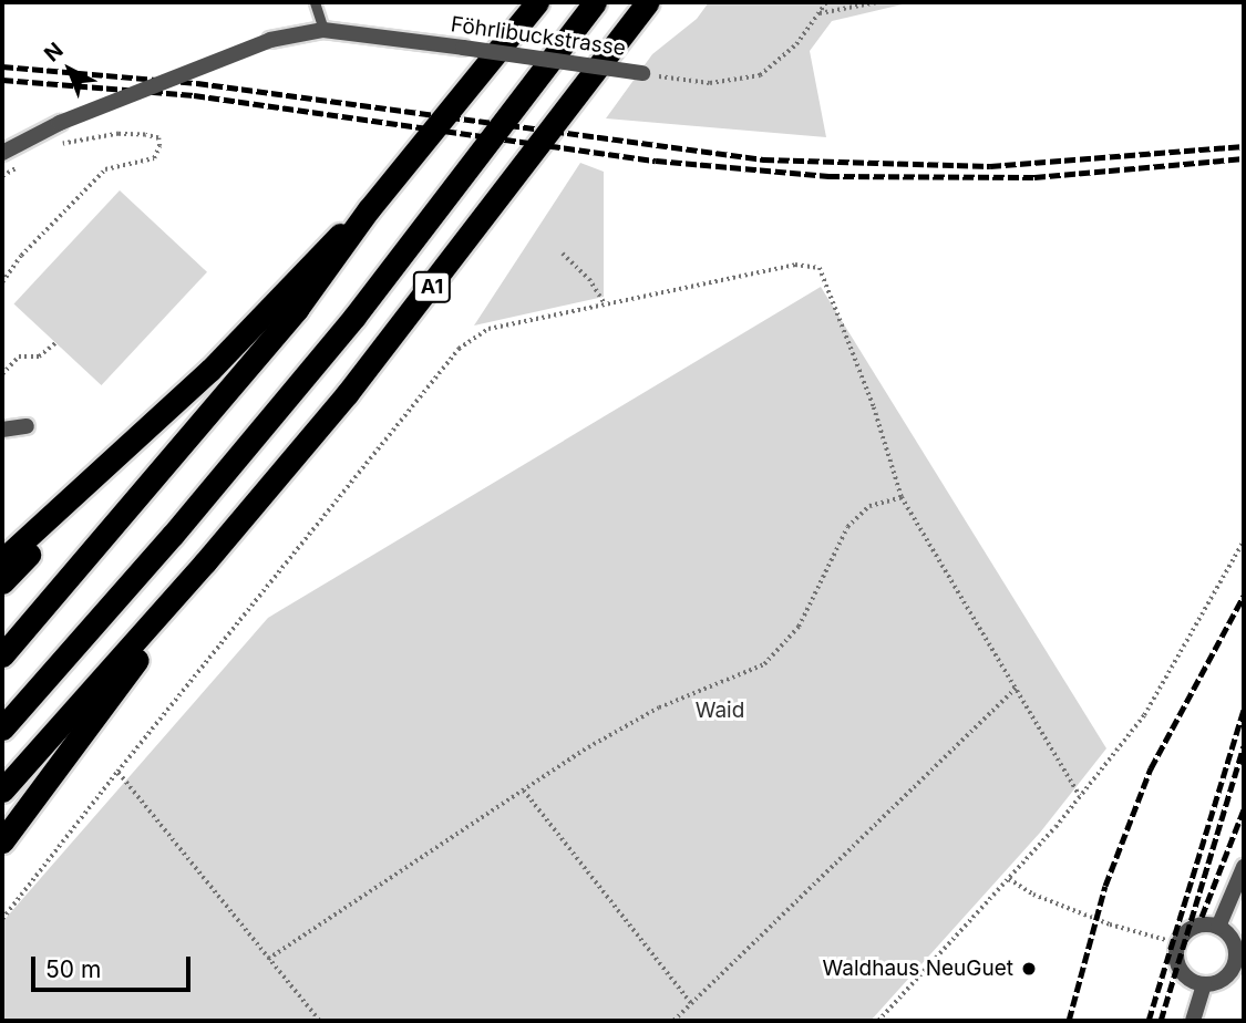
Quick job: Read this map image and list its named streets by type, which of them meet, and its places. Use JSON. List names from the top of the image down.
{
  "streets": {
    "highway": ["A1"],
    "street": ["Föhrlibuckstrasse"]
  },
  "parks": ["Waid"],
  "places": ["Waldhaus NeuGuet"],
  "scale_bar": "50 m",
  "north": "top left"
}
